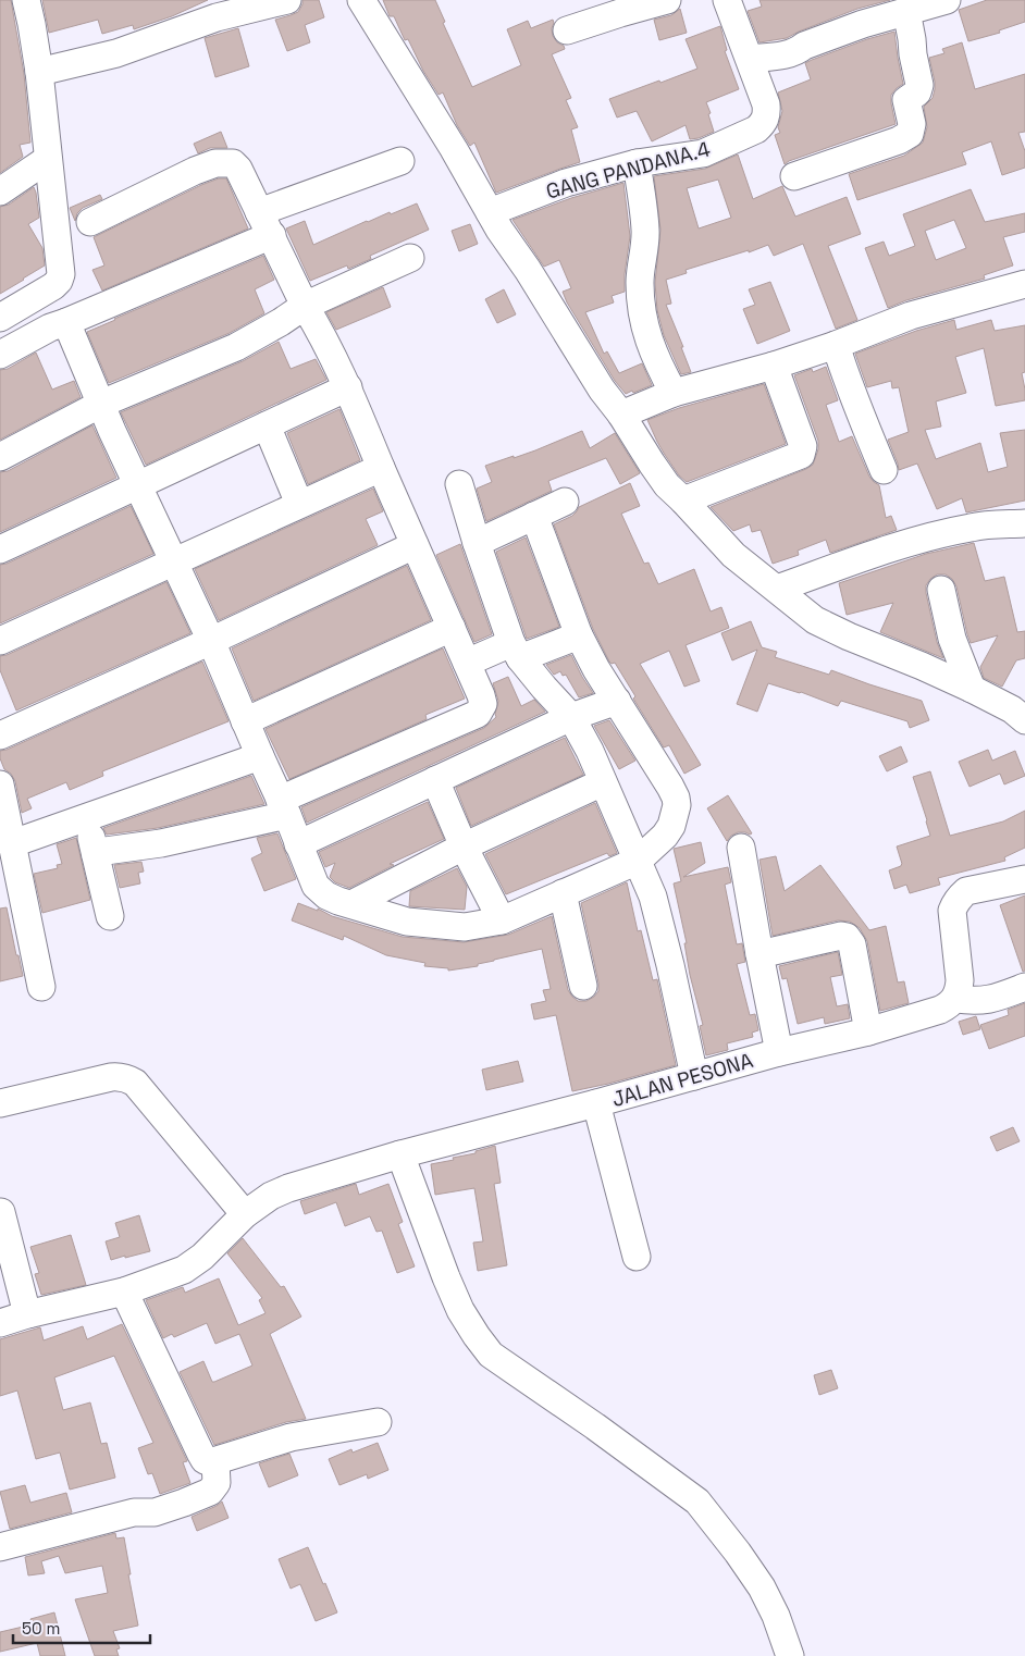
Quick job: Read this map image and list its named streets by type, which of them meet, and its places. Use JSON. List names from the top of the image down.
{
  "streets": {
    "street": ["GANG PANDANA.4", "JALAN PESONA"]
  },
  "scale_bar": "50 m"
}
